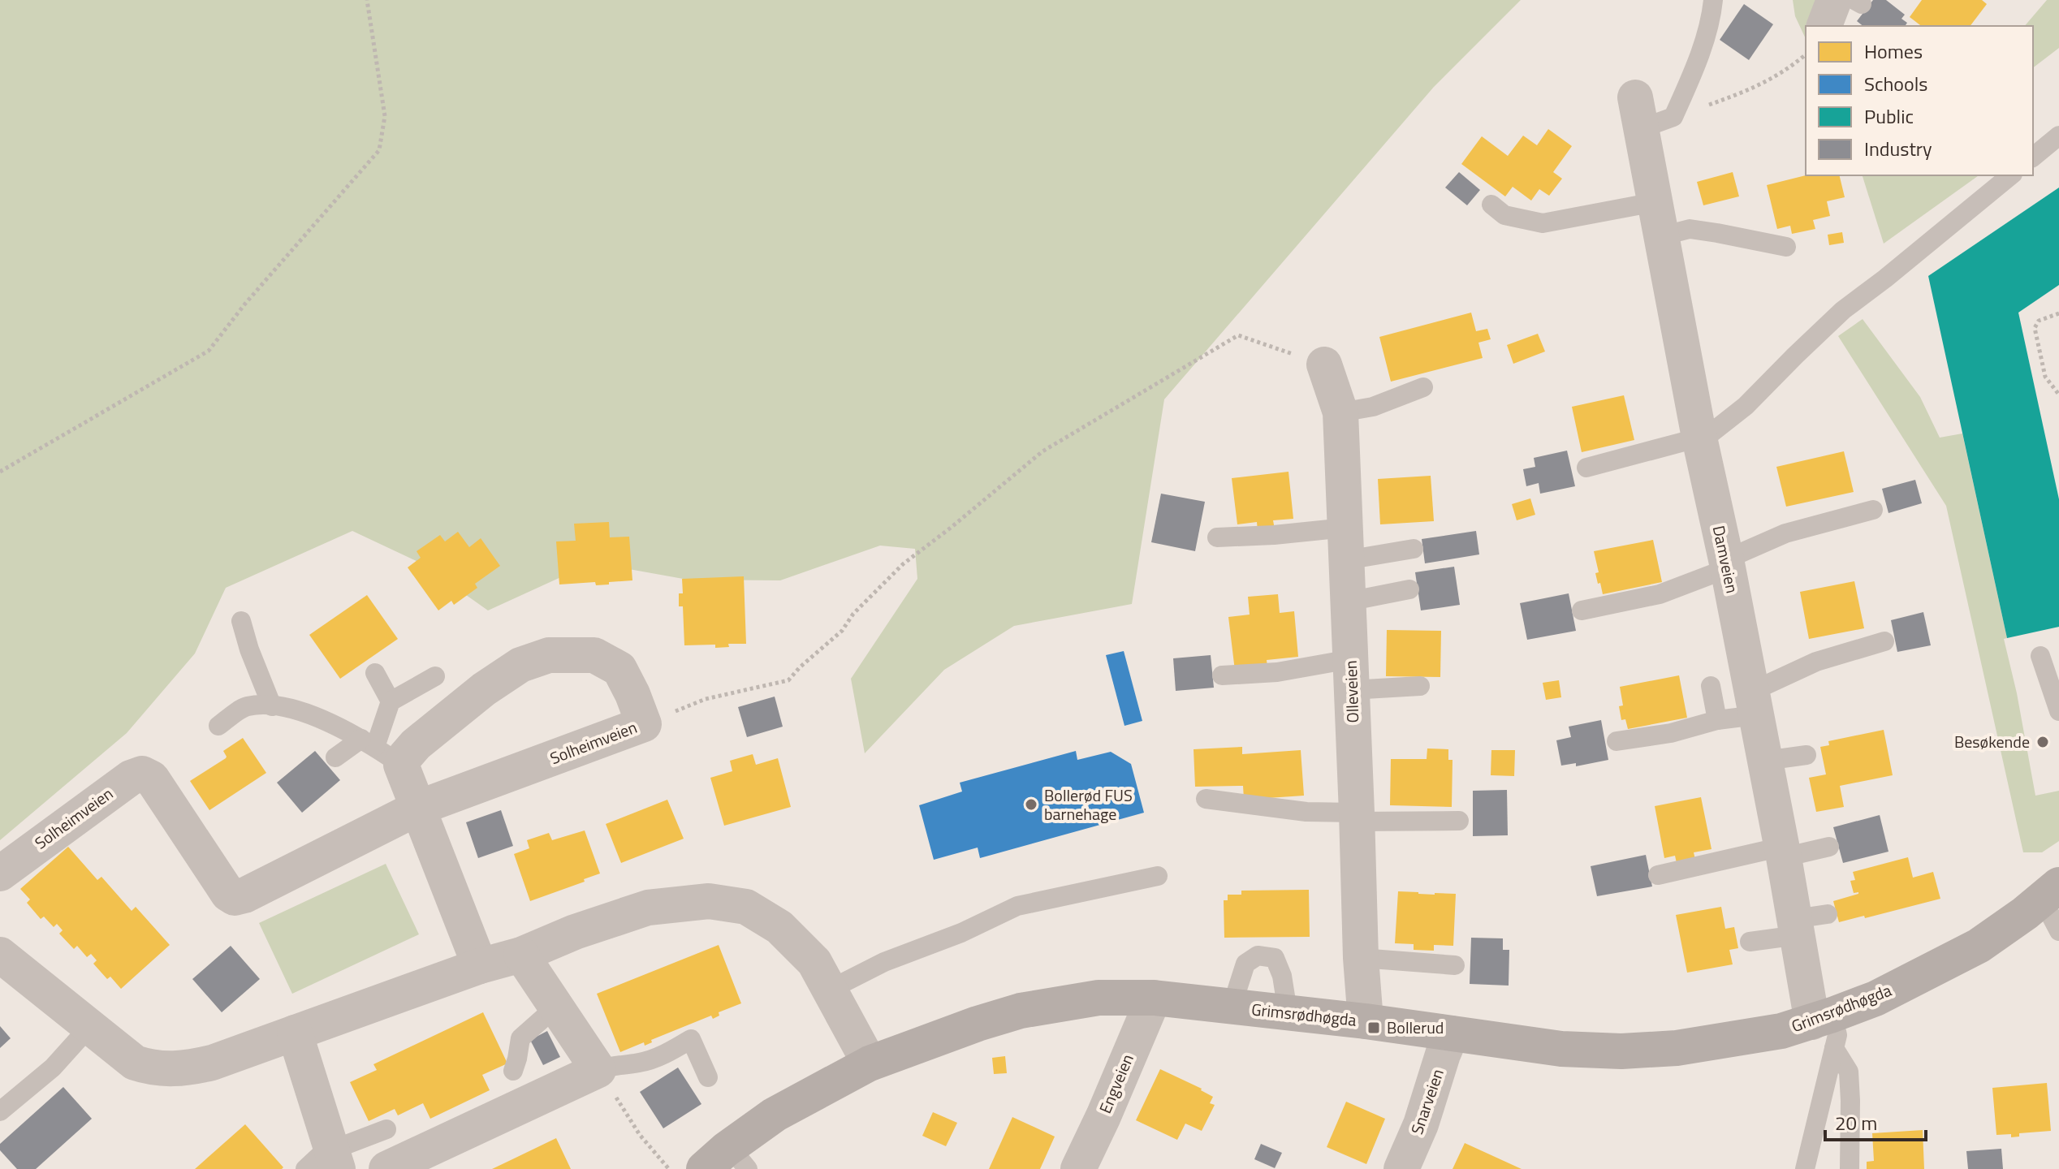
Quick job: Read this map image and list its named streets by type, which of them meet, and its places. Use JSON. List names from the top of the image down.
{
  "streets": {
    "main road": ["Grimsrødhøgda"],
    "street": [
      "Damveien",
      "Olleveien",
      "Solheimveien",
      "Engveien",
      "Snarveien"
    ]
  },
  "crossings": [
    ["Damveien", "Grimsrødhøgda"],
    ["Olleveien", "Grimsrødhøgda"],
    ["Grimsrødhøgda", "Engveien"],
    ["Grimsrødhøgda", "Snarveien"]
  ],
  "places": {
    "other": ["Besøkende", "Bollerød FUS barnehage"],
    "transit": ["Bollerud"]
  },
  "legend": [
    "Homes",
    "Schools",
    "Public",
    "Industry"
  ],
  "scale_bar": "20 m"
}
